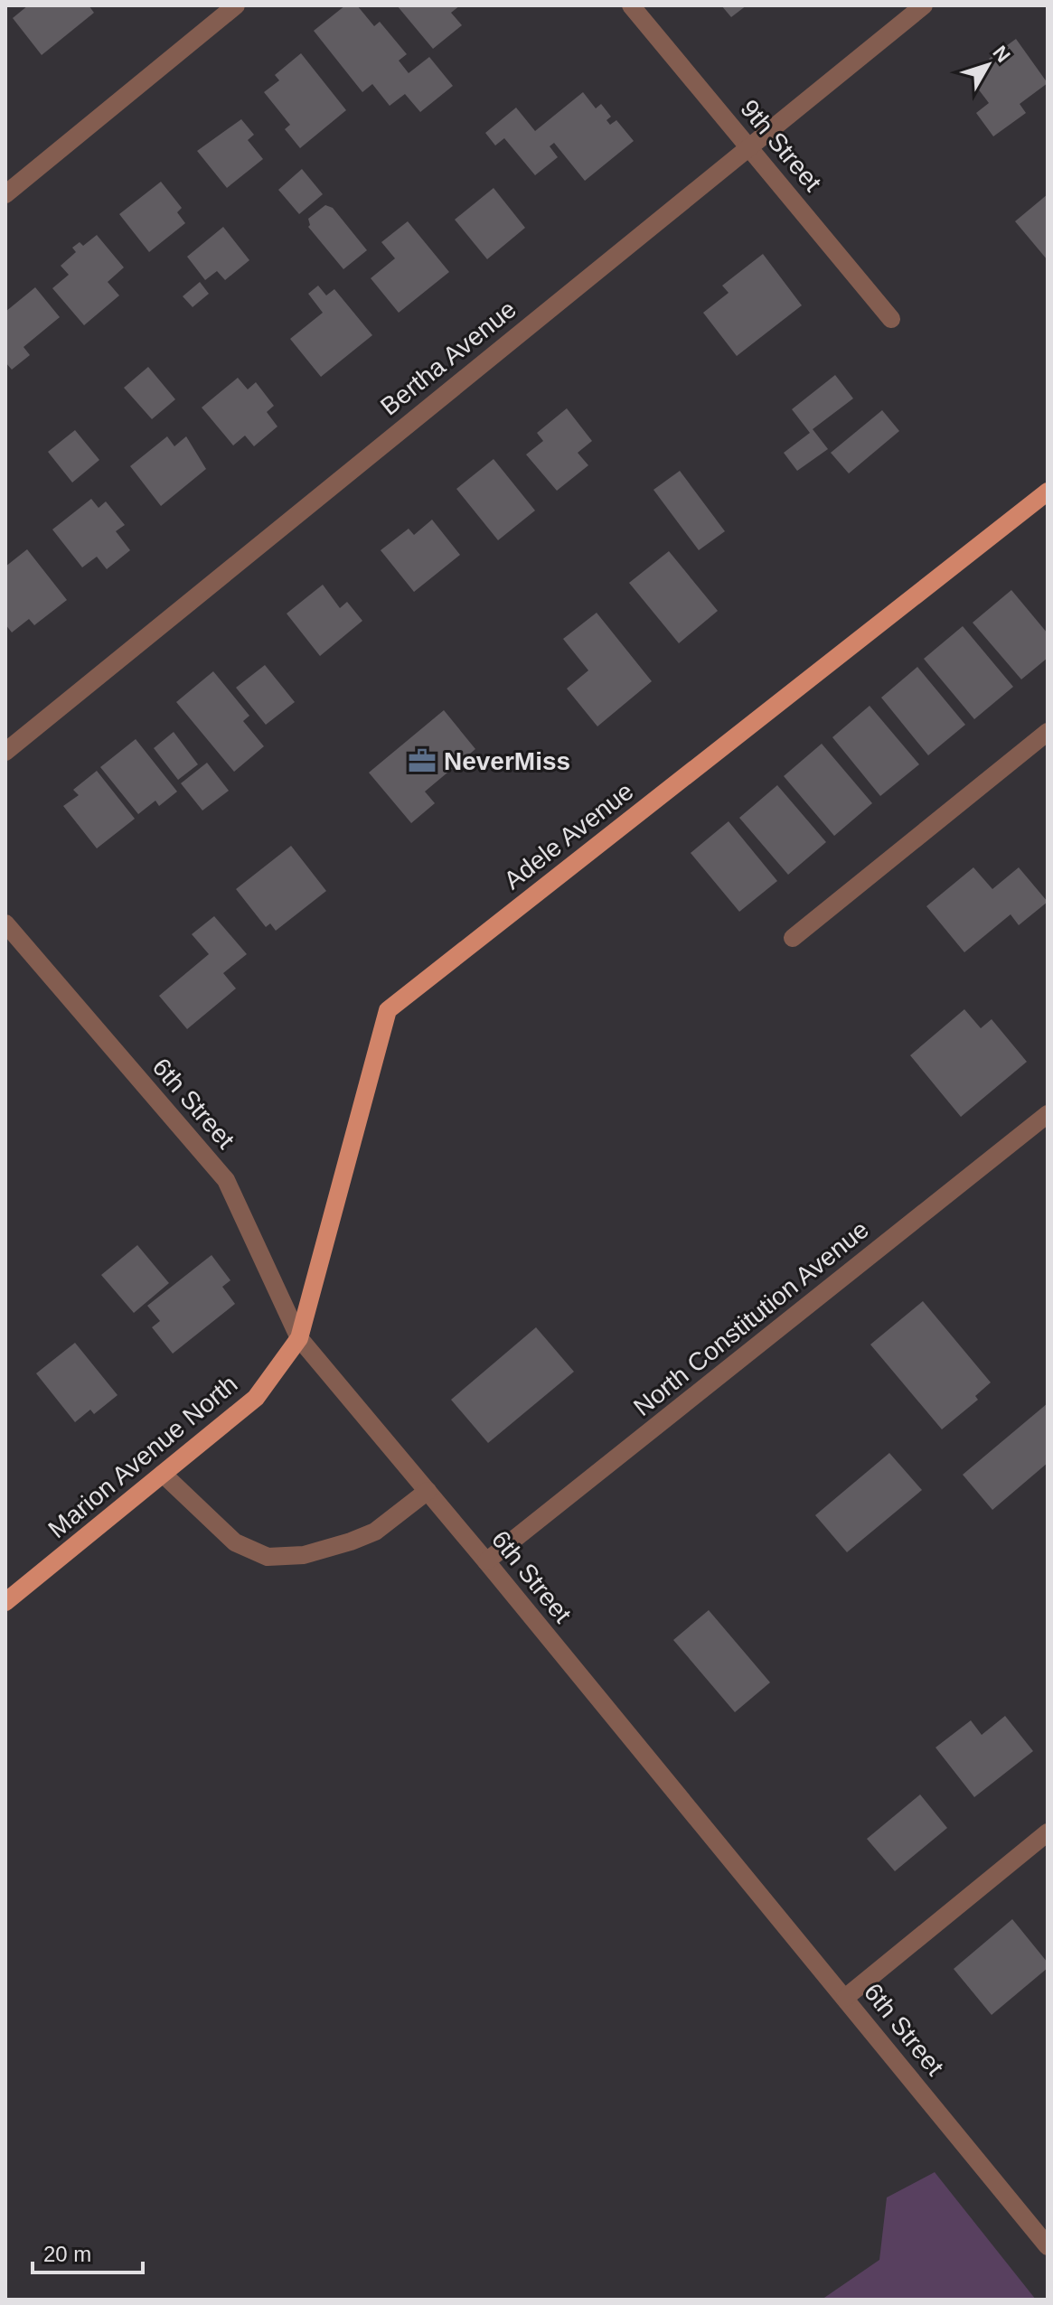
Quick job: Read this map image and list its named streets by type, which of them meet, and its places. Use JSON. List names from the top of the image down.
{
  "streets": {
    "main road": ["Adele Avenue", "Marion Avenue North"],
    "street": [
      "9th Street",
      "Bertha Avenue",
      "6th Street",
      "North Constitution Avenue"
    ]
  },
  "crossings": [
    ["9th Street", "Bertha Avenue"],
    ["Adele Avenue", "6th Street"],
    ["Adele Avenue", "Marion Avenue North"],
    ["6th Street", "North Constitution Avenue"],
    ["6th Street", "Marion Avenue North"]
  ],
  "places": {
    "office": ["NeverMiss"]
  },
  "scale_bar": "20 m",
  "north": "top right"
}
